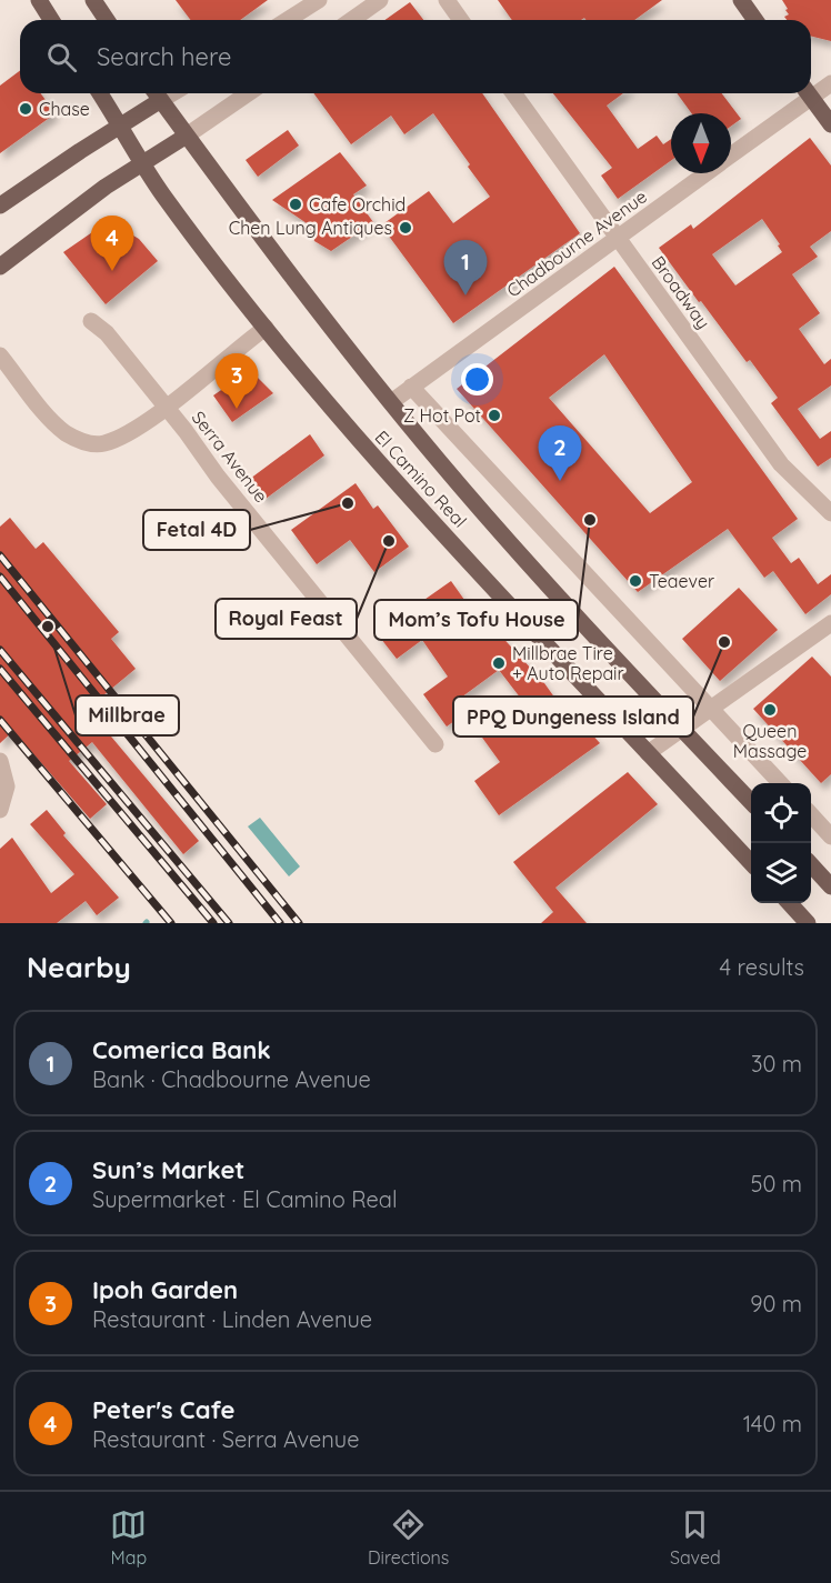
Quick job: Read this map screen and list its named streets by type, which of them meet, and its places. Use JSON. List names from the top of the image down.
{
  "streets": {
    "main road": ["El Camino Real"],
    "street": ["Chadbourne Avenue", "Broadway", "Serra Avenue"]
  },
  "crossings": [
    ["Chadbourne Avenue", "Broadway"],
    ["Chadbourne Avenue", "El Camino Real"]
  ],
  "places": [
    "Chase",
    "Cafe Orchid",
    "Chen Lung Antiques",
    "Z Hot Pot",
    "Fetal 4D",
    "Mom’s Tofu House",
    "Royal Feast",
    "Teaever",
    "Millbrae",
    "PPQ Dungeness Island",
    "Millbrae Tire + Auto Repair",
    "Queen Massage"
  ],
  "north": "bottom",
  "page": {
    "search": "Search here",
    "pins": [
      "4",
      "1",
      "3",
      "2"
    ],
    "heading": ["Nearby", "4 results"],
    "list": [
      {
        "mark": "1",
        "name": "Comerica Bank",
        "note": "Bank · Chadbourne Avenue",
        "value": "30 m"
      },
      {
        "mark": "2",
        "name": "Sun’s Market",
        "note": "Supermarket · El Camino Real",
        "value": "50 m"
      },
      {
        "mark": "3",
        "name": "Ipoh Garden",
        "note": "Restaurant · Linden Avenue",
        "value": "90 m"
      },
      {
        "mark": "4",
        "name": "Peter's Cafe",
        "note": "Restaurant · Serra Avenue",
        "value": "140 m"
      }
    ],
    "nav": ["Map", "Directions", "Saved"]
  }
}
